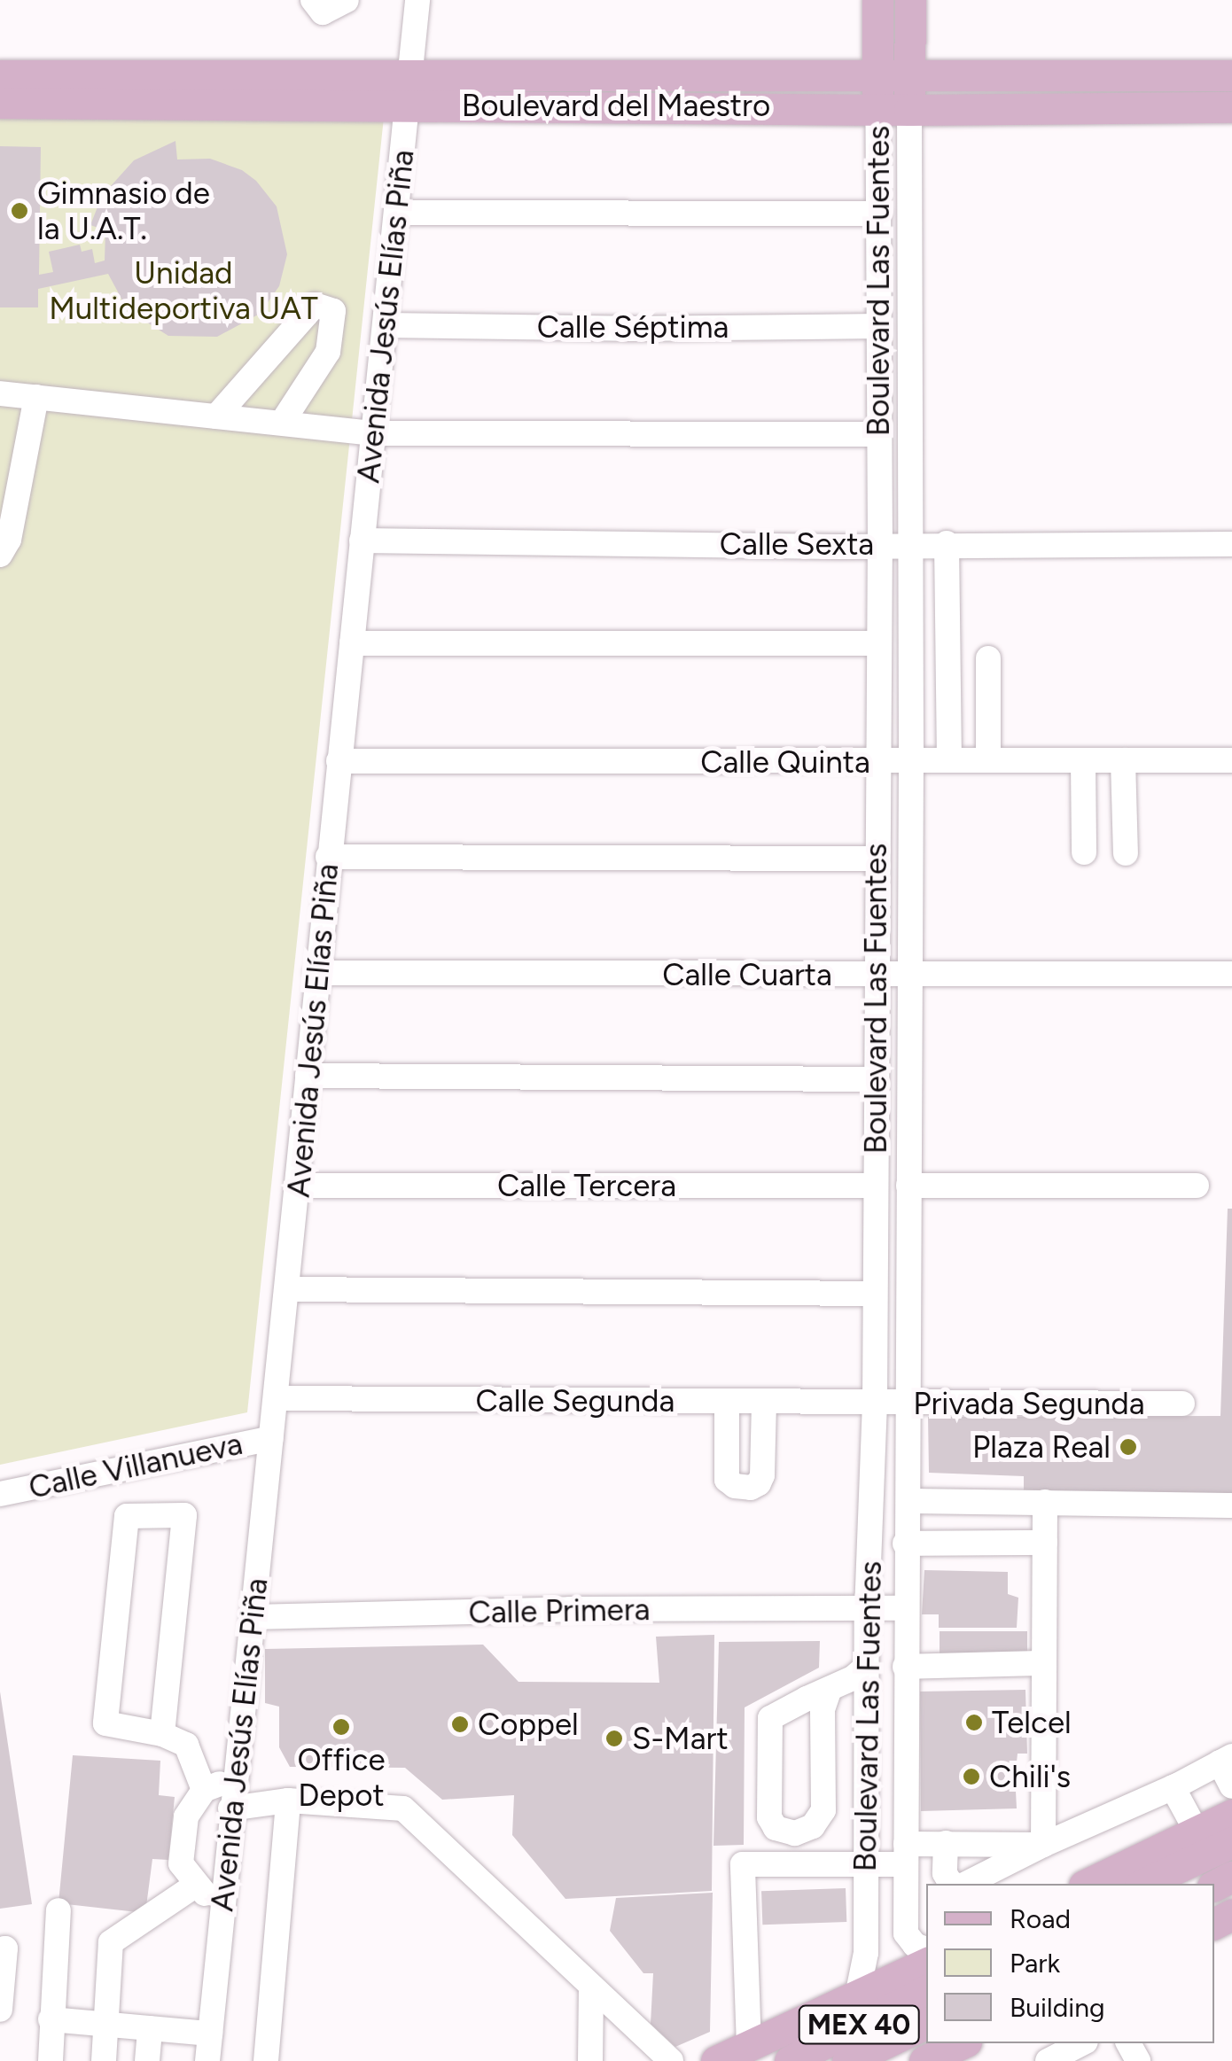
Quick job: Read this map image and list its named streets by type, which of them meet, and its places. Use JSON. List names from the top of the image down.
{
  "streets": {
    "main road": ["Boulevard del Maestro", "Boulevard Las Fuentes", "MEX 40"],
    "street": [
      "Avenida Jesús Elías Piña",
      "Calle Séptima",
      "Calle Sexta",
      "Calle Quinta",
      "Calle Cuarta",
      "Calle Tercera",
      "Calle Segunda",
      "Privada Segunda",
      "Calle Villanueva",
      "Calle Primera"
    ]
  },
  "crossings": [
    ["Boulevard del Maestro", "Boulevard Las Fuentes"],
    ["Boulevard del Maestro", "Avenida Jesús Elías Piña"],
    ["Boulevard Las Fuentes", "Calle Séptima"],
    ["Boulevard Las Fuentes", "Calle Sexta"],
    ["Boulevard Las Fuentes", "Calle Quinta"],
    ["Boulevard Las Fuentes", "Calle Cuarta"],
    ["Boulevard Las Fuentes", "Calle Tercera"],
    ["Boulevard Las Fuentes", "Calle Segunda"],
    ["Boulevard Las Fuentes", "Privada Segunda"],
    ["Boulevard Las Fuentes", "Calle Primera"],
    ["Avenida Jesús Elías Piña", "Calle Séptima"],
    ["Avenida Jesús Elías Piña", "Calle Sexta"],
    ["Avenida Jesús Elías Piña", "Calle Quinta"],
    ["Avenida Jesús Elías Piña", "Calle Cuarta"],
    ["Avenida Jesús Elías Piña", "Calle Tercera"],
    ["Avenida Jesús Elías Piña", "Calle Segunda"],
    ["Avenida Jesús Elías Piña", "Calle Villanueva"],
    ["Avenida Jesús Elías Piña", "Calle Primera"],
    ["Calle Segunda", "Privada Segunda"]
  ],
  "parks": ["Unidad Multideportiva UAT"],
  "places": [
    "Gimnasio de la U.A.T.",
    "Plaza Real",
    "Telcel",
    "Coppel",
    "Office Depot",
    "S-Mart",
    "Chili's"
  ],
  "legend": ["Road", "Park", "Building"]
}
